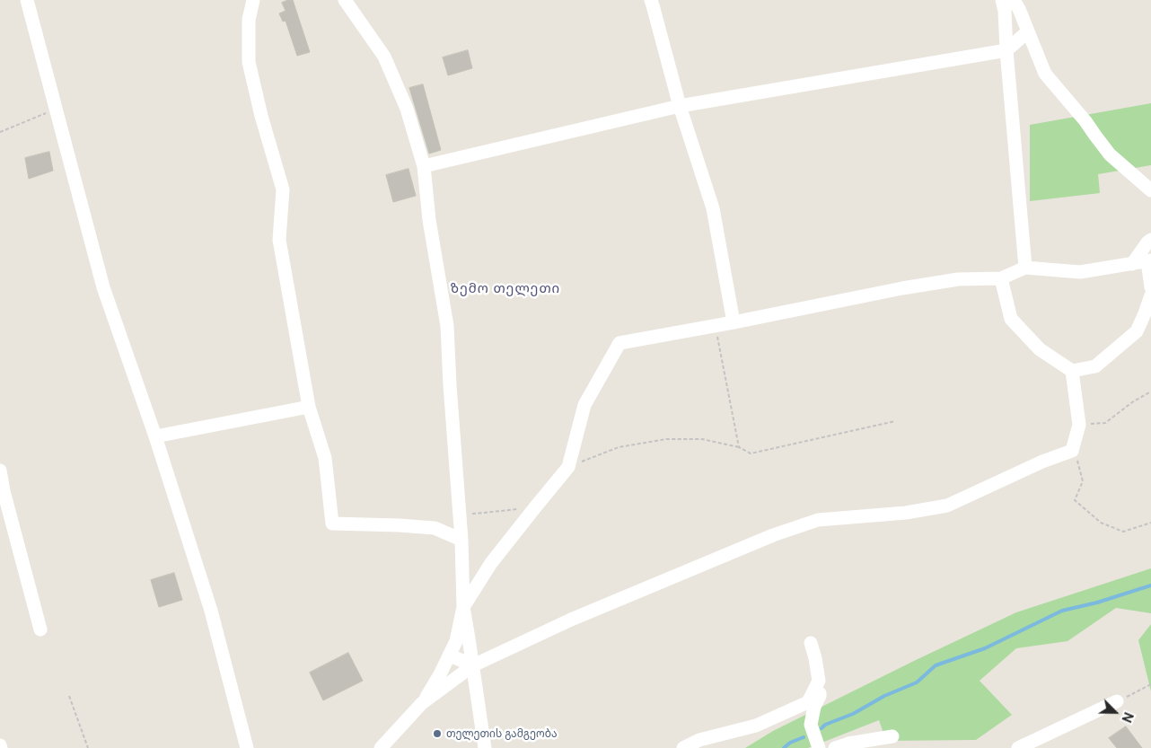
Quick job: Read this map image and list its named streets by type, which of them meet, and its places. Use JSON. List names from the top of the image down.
{
  "districts": ["ზემო თელეთი"],
  "places": ["თელეთის გამგეობა"],
  "north": "bottom right"
}
